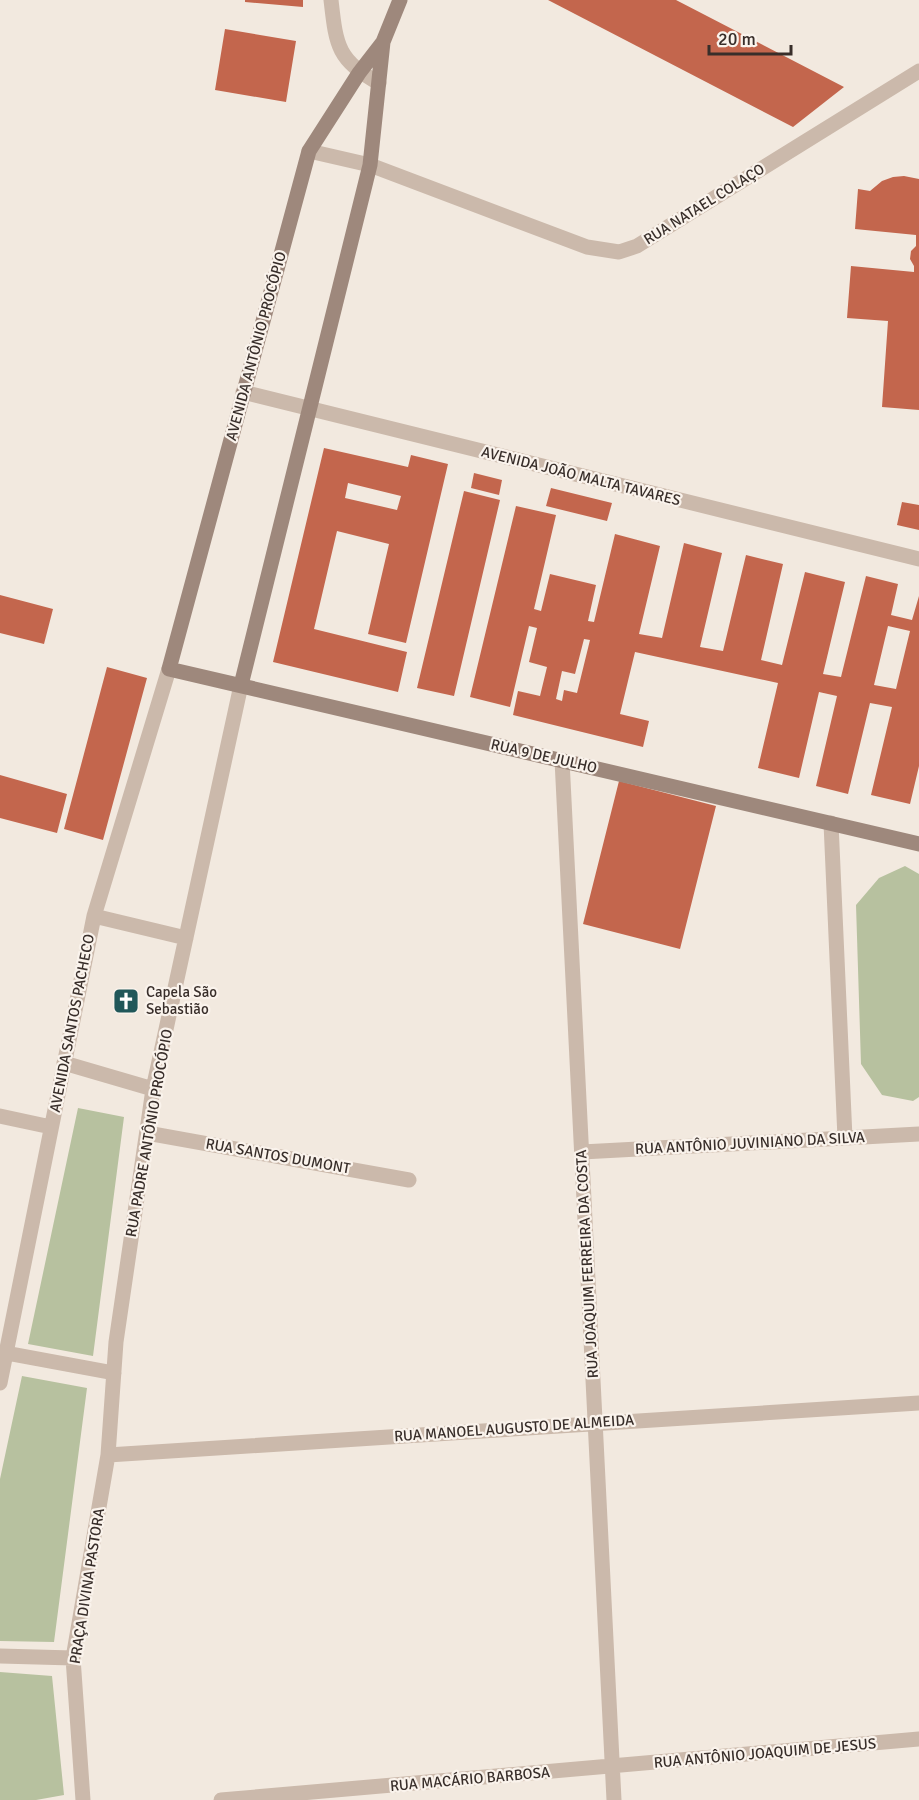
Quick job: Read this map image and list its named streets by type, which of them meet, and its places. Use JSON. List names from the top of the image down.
{
  "streets": {
    "street": [
      "RUA NATAEL COLAÇO",
      "AVENIDA ANTÔNIO PROCÓPIO",
      "AVENIDA JOÃO MALTA TAVARES",
      "RUA 9 DE JULHO",
      "AVENIDA SANTOS PACHECO",
      "RUA PADRE ANTÔNIO PROCÓPIO",
      "RUA ANTÔNIO JUVINIANO DA SILVA",
      "RUA SANTOS DUMONT",
      "RUA JOAQUIM FERREIRA DA COSTA",
      "RUA MANOEL AUGUSTO DE ALMEIDA",
      "PRAÇA DIVINA PASTORA",
      "RUA ANTÔNIO JOAQUIM DE JESUS",
      "RUA MACÁRIO BARBOSA"
    ]
  },
  "crossings": [
    ["RUA NATAEL COLAÇO", "AVENIDA ANTÔNIO PROCÓPIO"],
    ["AVENIDA ANTÔNIO PROCÓPIO", "AVENIDA JOÃO MALTA TAVARES"],
    ["AVENIDA ANTÔNIO PROCÓPIO", "RUA 9 DE JULHO"],
    ["AVENIDA ANTÔNIO PROCÓPIO", "AVENIDA SANTOS PACHECO"],
    ["AVENIDA ANTÔNIO PROCÓPIO", "RUA PADRE ANTÔNIO PROCÓPIO"],
    ["RUA 9 DE JULHO", "AVENIDA SANTOS PACHECO"],
    ["RUA 9 DE JULHO", "RUA PADRE ANTÔNIO PROCÓPIO"],
    ["RUA 9 DE JULHO", "RUA JOAQUIM FERREIRA DA COSTA"],
    ["RUA PADRE ANTÔNIO PROCÓPIO", "RUA SANTOS DUMONT"],
    ["RUA PADRE ANTÔNIO PROCÓPIO", "PRAÇA DIVINA PASTORA"],
    ["RUA ANTÔNIO JUVINIANO DA SILVA", "RUA JOAQUIM FERREIRA DA COSTA"],
    ["RUA JOAQUIM FERREIRA DA COSTA", "RUA MANOEL AUGUSTO DE ALMEIDA"],
    ["RUA JOAQUIM FERREIRA DA COSTA", "RUA ANTÔNIO JOAQUIM DE JESUS"],
    ["RUA JOAQUIM FERREIRA DA COSTA", "RUA MACÁRIO BARBOSA"],
    ["RUA MANOEL AUGUSTO DE ALMEIDA", "PRAÇA DIVINA PASTORA"],
    ["RUA ANTÔNIO JOAQUIM DE JESUS", "RUA MACÁRIO BARBOSA"]
  ],
  "places": {
    "church": ["Capela São Sebastião"]
  },
  "scale_bar": "20 m"
}
